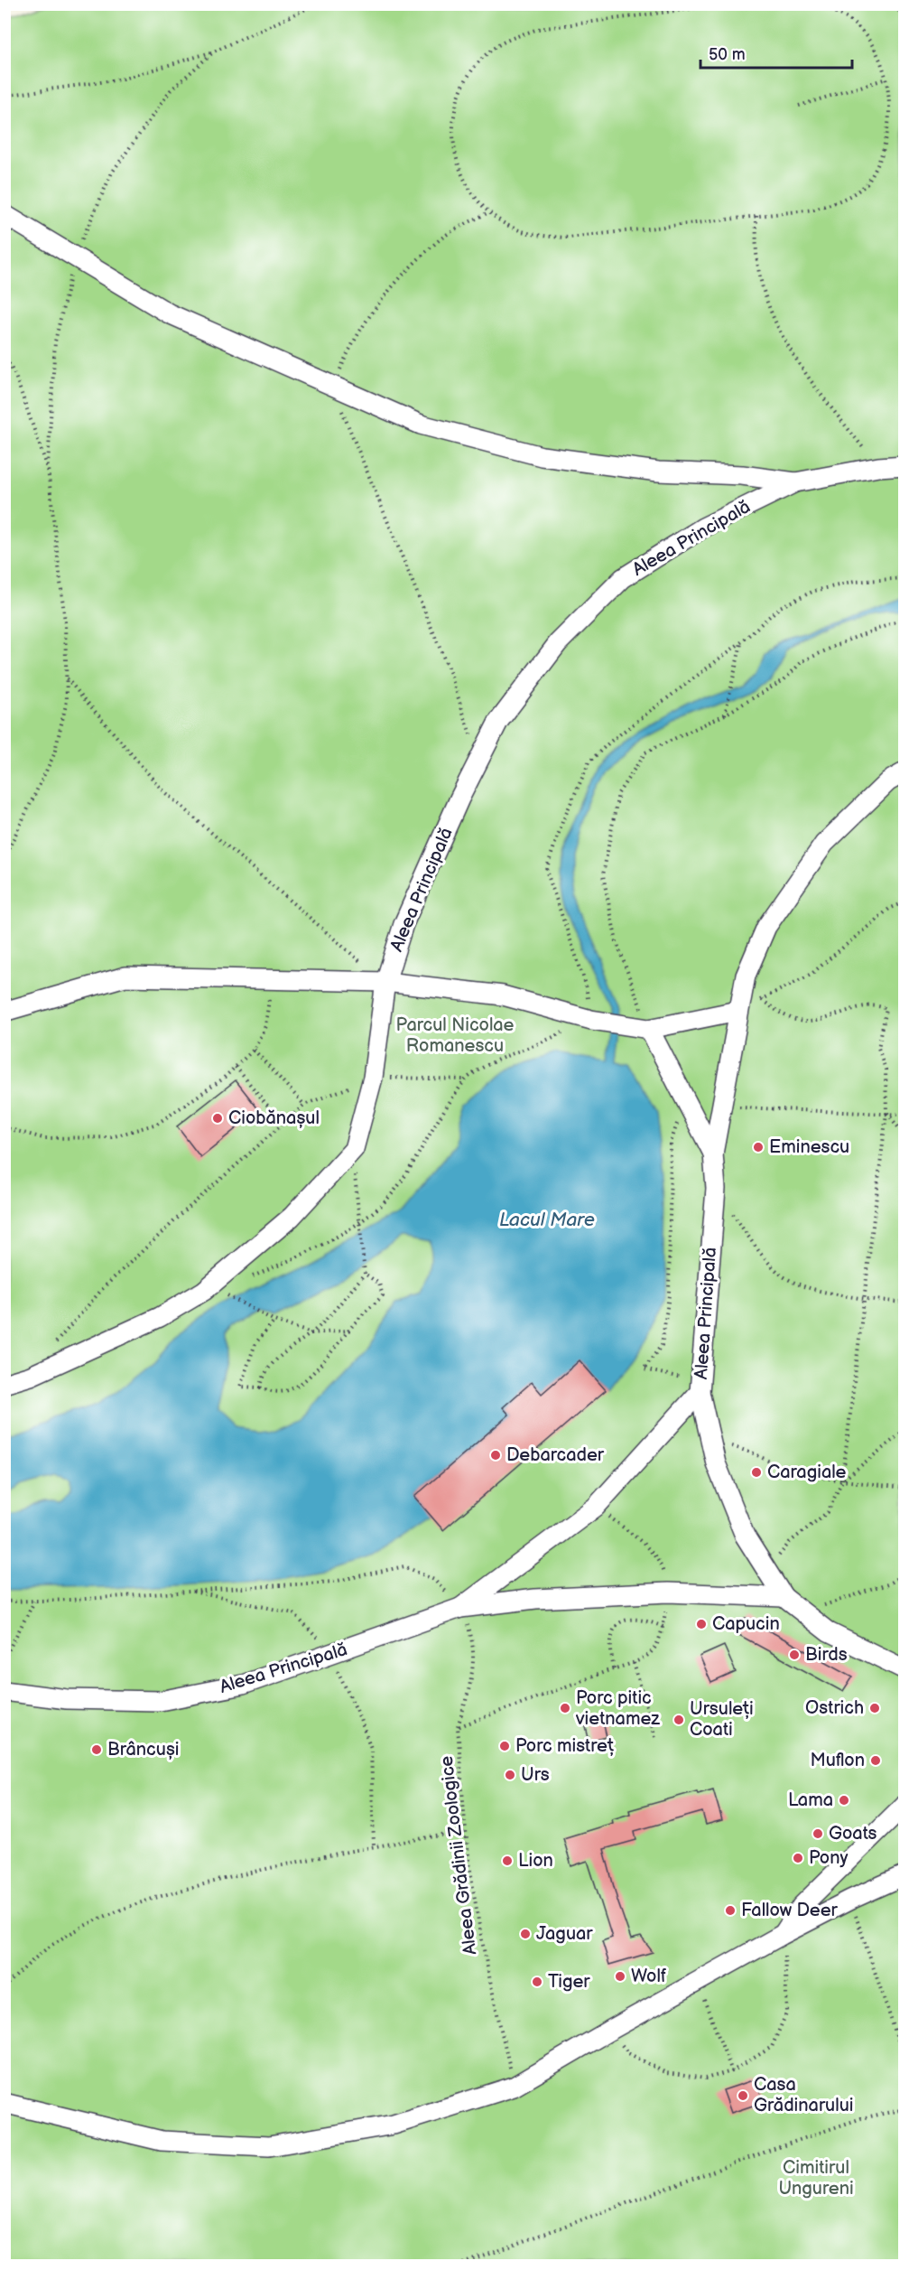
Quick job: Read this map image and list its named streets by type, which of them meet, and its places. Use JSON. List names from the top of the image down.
{
  "streets": {
    "street": ["Aleea Principală"],
    "path": ["Aleea Grădinii Zoologice"]
  },
  "water": ["Lacul Mare"],
  "parks": ["Parcul Nicolae Romanescu", "Cimitirul Ungureni"],
  "places": [
    "Ciobănașul",
    "Eminescu",
    "Debarcader",
    "Caragiale",
    "Capucin",
    "Birds",
    "Porc pitic vietnamez",
    "Ostrich",
    "Ursuleți Coati",
    "Porc mistreț",
    "Brâncuși",
    "Muflon",
    "Urs",
    "Lama",
    "Goats",
    "Pony",
    "Lion",
    "Fallow Deer",
    "Jaguar",
    "Wolf",
    "Tiger",
    "Casa Grădinarului"
  ],
  "scale_bar": "50 m"
}
